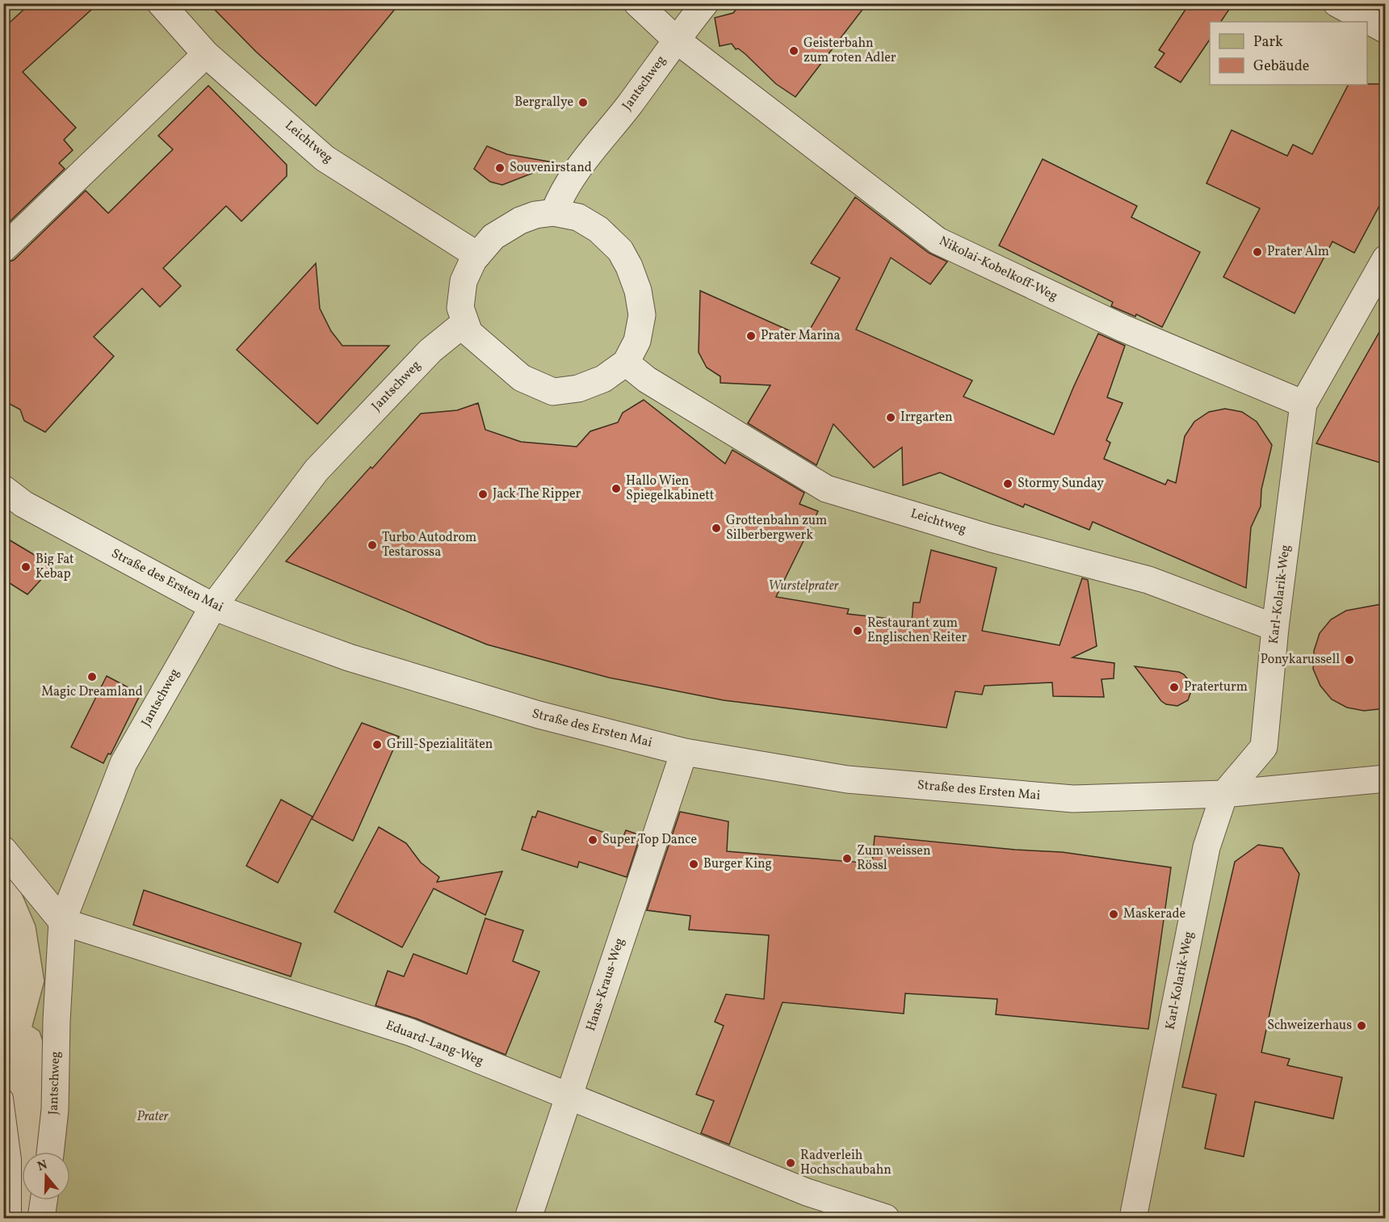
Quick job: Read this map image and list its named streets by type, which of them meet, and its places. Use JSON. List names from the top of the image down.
{
  "streets": {
    "street": [
      "Jantschweg",
      "Leichtweg",
      "Nikolai-Kobelkoff-Weg",
      "Straße des Ersten Mai",
      "Karl-Kolarik-Weg",
      "Hans-Kraus-Weg",
      "Eduard-Lang-Weg"
    ]
  },
  "crossings": [
    ["Jantschweg", "Nikolai-Kobelkoff-Weg"],
    ["Jantschweg", "Straße des Ersten Mai"],
    ["Jantschweg", "Eduard-Lang-Weg"],
    ["Leichtweg", "Karl-Kolarik-Weg"],
    ["Nikolai-Kobelkoff-Weg", "Karl-Kolarik-Weg"],
    ["Straße des Ersten Mai", "Karl-Kolarik-Weg"],
    ["Straße des Ersten Mai", "Hans-Kraus-Weg"],
    ["Hans-Kraus-Weg", "Eduard-Lang-Weg"]
  ],
  "parks": ["Wurstelprater", "Prater"],
  "places": [
    "Geisterbahn zum roten Adler",
    "Bergrallye",
    "Souvenirstand",
    "Prater Alm",
    "Prater Marina",
    "Irrgarten",
    "Stormy Sunday",
    "Hallo Wien Spiegelkabinett",
    "Jack The Ripper",
    "Grottenbahn zum Silberbergwerk",
    "Turbo Autodrom Testarossa",
    "Big Fat Kebap",
    "Restaurant zum Englischen Reiter",
    "Ponykarussell",
    "Magic Dreamland",
    "Praterturm",
    "Grill-Spezialitäten",
    "Super Top Dance",
    "Zum weissen Rössl",
    "Burger King",
    "Maskerade",
    "Schweizerhaus",
    "Radverleih Hochschaubahn"
  ],
  "legend": ["Park", "Gebäude"],
  "north": "top"
}
